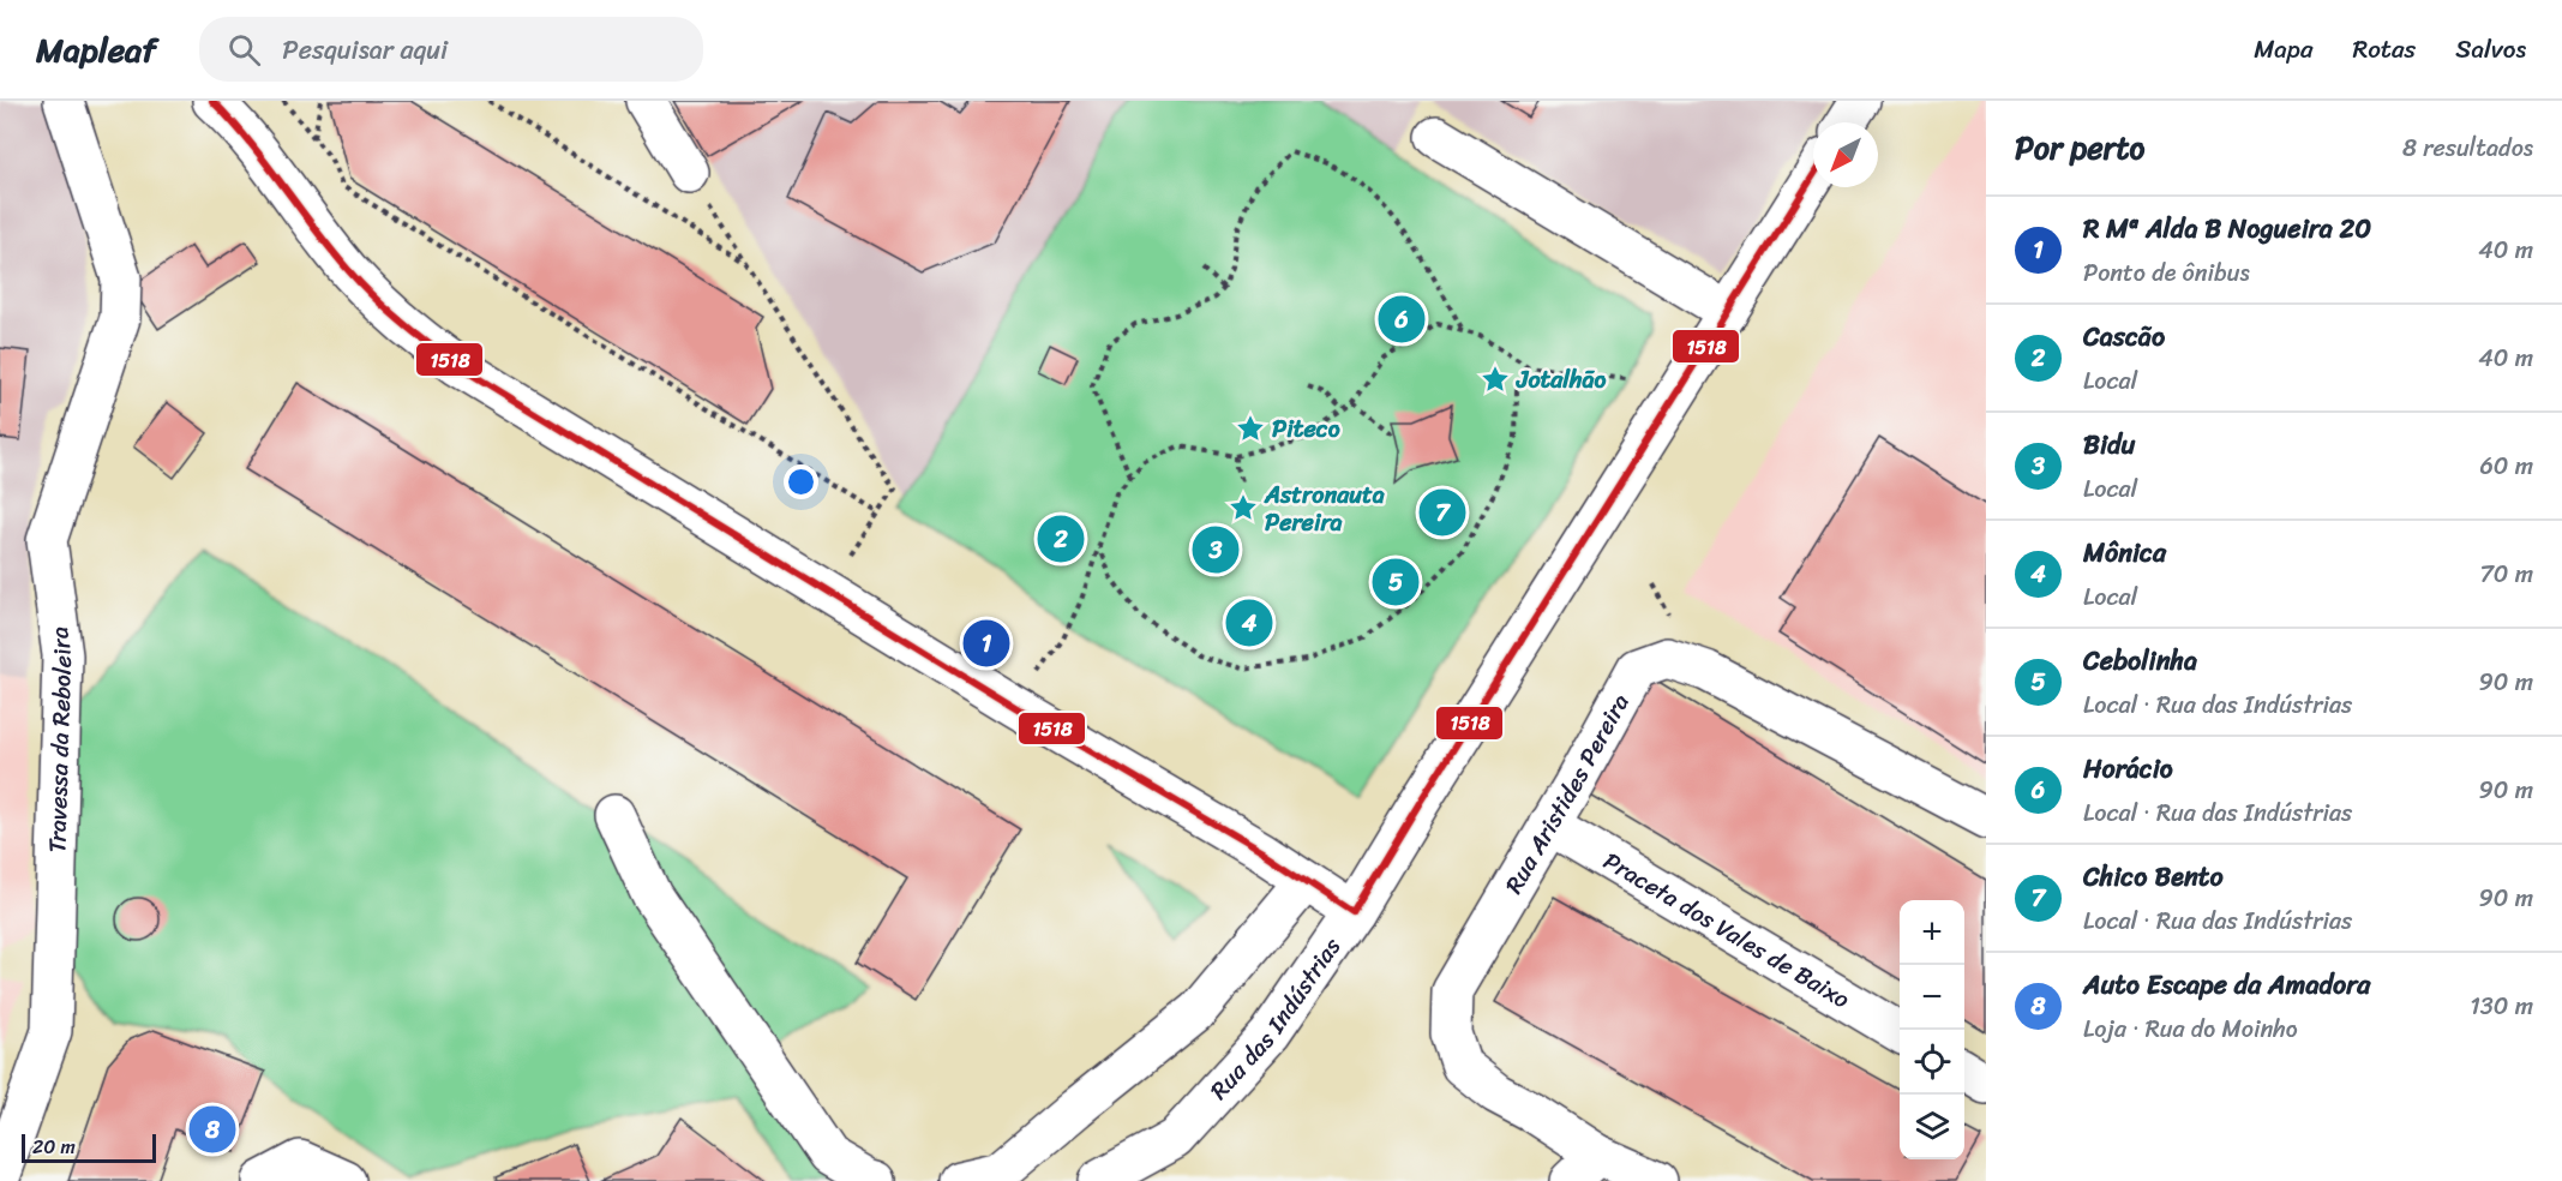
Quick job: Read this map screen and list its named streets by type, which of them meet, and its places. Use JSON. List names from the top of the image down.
{
  "streets": {
    "street": [
      "Travessa da Reboleira",
      "Rua Aristides Pereira",
      "Praceta dos Vales de Baixo",
      "Rua das Indústrias"
    ]
  },
  "crossings": [
    ["Rua Aristides Pereira", "Praceta dos Vales de Baixo"]
  ],
  "places": {
    "place": ["Jotalhão", "Piteco", "Astronauta Pereira"]
  },
  "lines": ["transit line 1518"],
  "scale_bar": "20 m",
  "north": "bottom left",
  "page": {
    "header": "Mapleaf",
    "search": "Pesquisar aqui",
    "nav": ["Mapa", "Rotas", "Salvos"],
    "heading": ["Por perto", "8 resultados"],
    "list": [
      {
        "mark": "1",
        "name": "R Mª Alda B Nogueira 20",
        "note": "Ponto de ônibus",
        "value": "40 m"
      },
      {
        "mark": "2",
        "name": "Cascão",
        "note": "Local",
        "value": "40 m"
      },
      {
        "mark": "3",
        "name": "Bidu",
        "note": "Local",
        "value": "60 m"
      },
      {
        "mark": "4",
        "name": "Mônica",
        "note": "Local",
        "value": "70 m"
      },
      {
        "mark": "5",
        "name": "Cebolinha",
        "note": "Local · Rua das Indústrias",
        "value": "90 m"
      },
      {
        "mark": "6",
        "name": "Horácio",
        "note": "Local · Rua das Indústrias",
        "value": "90 m"
      },
      {
        "mark": "7",
        "name": "Chico Bento",
        "note": "Local · Rua das Indústrias",
        "value": "90 m"
      },
      {
        "mark": "8",
        "name": "Auto Escape da Amadora",
        "note": "Loja · Rua do Moinho",
        "value": "130 m"
      }
    ],
    "pins": [
      "6",
      "7",
      "2",
      "3",
      "5",
      "4",
      "1",
      "8"
    ],
    "map_buttons": ["+", "−"],
    "scale": "20 m"
  }
}
